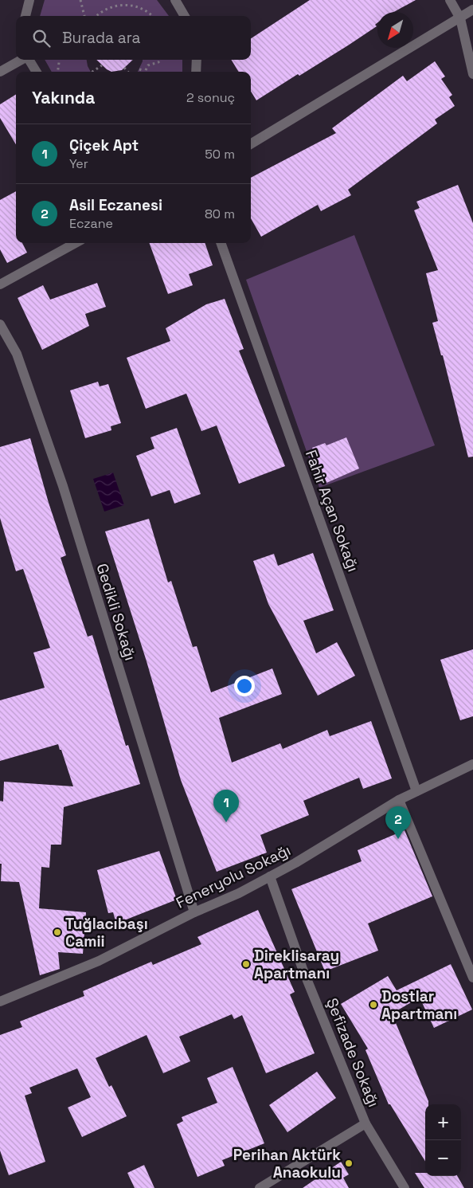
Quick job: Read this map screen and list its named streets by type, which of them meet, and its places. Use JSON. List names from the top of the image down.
{
  "streets": {
    "street": [
      "Fahir Açan Sokağı",
      "Gedikli Sokağı",
      "Feneryolu Sokağı",
      "Şefizade Sokağı"
    ]
  },
  "crossings": [
    ["Fahir Açan Sokağı", "Feneryolu Sokağı"],
    ["Gedikli Sokağı", "Feneryolu Sokağı"],
    ["Feneryolu Sokağı", "Şefizade Sokağı"]
  ],
  "places": [
    "Tuğlacıbaşı Camii",
    "Direklisaray Apartmanı",
    "Dostlar Apartmanı",
    "Perihan Aktürk Anaokulu"
  ],
  "north": "bottom left",
  "page": {
    "search": "Burada ara",
    "heading": ["Yakında", "2 sonuç"],
    "list": [
      {
        "mark": "1",
        "name": "Çiçek Apt",
        "note": "Yer",
        "value": "50 m"
      },
      {
        "mark": "2",
        "name": "Asil Eczanesi",
        "note": "Eczane",
        "value": "80 m"
      }
    ],
    "pins": ["1", "2"],
    "map_buttons": ["+", "−"]
  }
}
